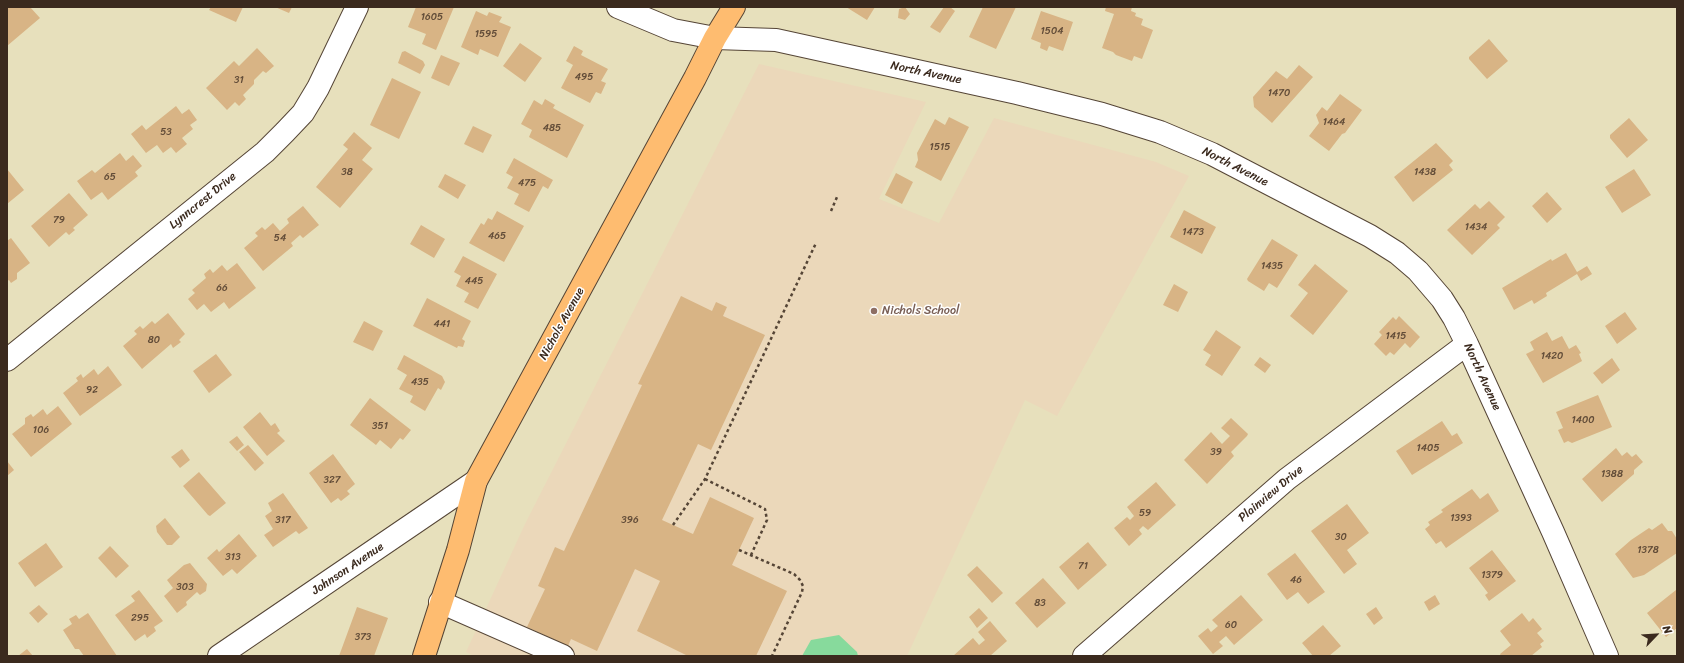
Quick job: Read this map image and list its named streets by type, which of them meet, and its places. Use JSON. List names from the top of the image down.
{
  "streets": {
    "main road": ["Nichols Avenue"],
    "street": [
      "North Avenue",
      "Lynncrest Drive",
      "Plainview Drive",
      "Johnson Avenue"
    ]
  },
  "crossings": [
    ["North Avenue", "Nichols Avenue"],
    ["North Avenue", "Plainview Drive"],
    ["Nichols Avenue", "Johnson Avenue"]
  ],
  "places": ["Nichols School"],
  "house_numbers": [
    "1605",
    "1504",
    "1595",
    "495",
    "31",
    "1470",
    "1464",
    "485",
    "53",
    "1515",
    "38",
    "1438",
    "65",
    "475",
    "79",
    "1434",
    "1473",
    "465",
    "54",
    "1435",
    "445",
    "66",
    "441",
    "1415",
    "80",
    "1420",
    "435",
    "92",
    "1400",
    "351",
    "106",
    "1405",
    "39",
    "1388",
    "327",
    "59",
    "1393",
    "317",
    "396",
    "30",
    "1378",
    "313",
    "71",
    "1379",
    "46",
    "303",
    "83",
    "295",
    "60",
    "373"
  ],
  "north": "top right"
}
